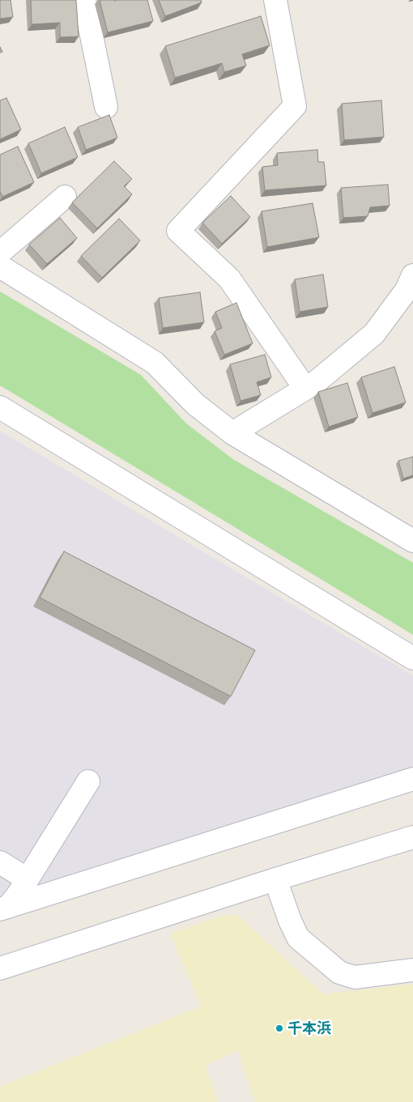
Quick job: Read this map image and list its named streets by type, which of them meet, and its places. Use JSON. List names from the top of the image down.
{
  "places": ["千本浜"]
}
